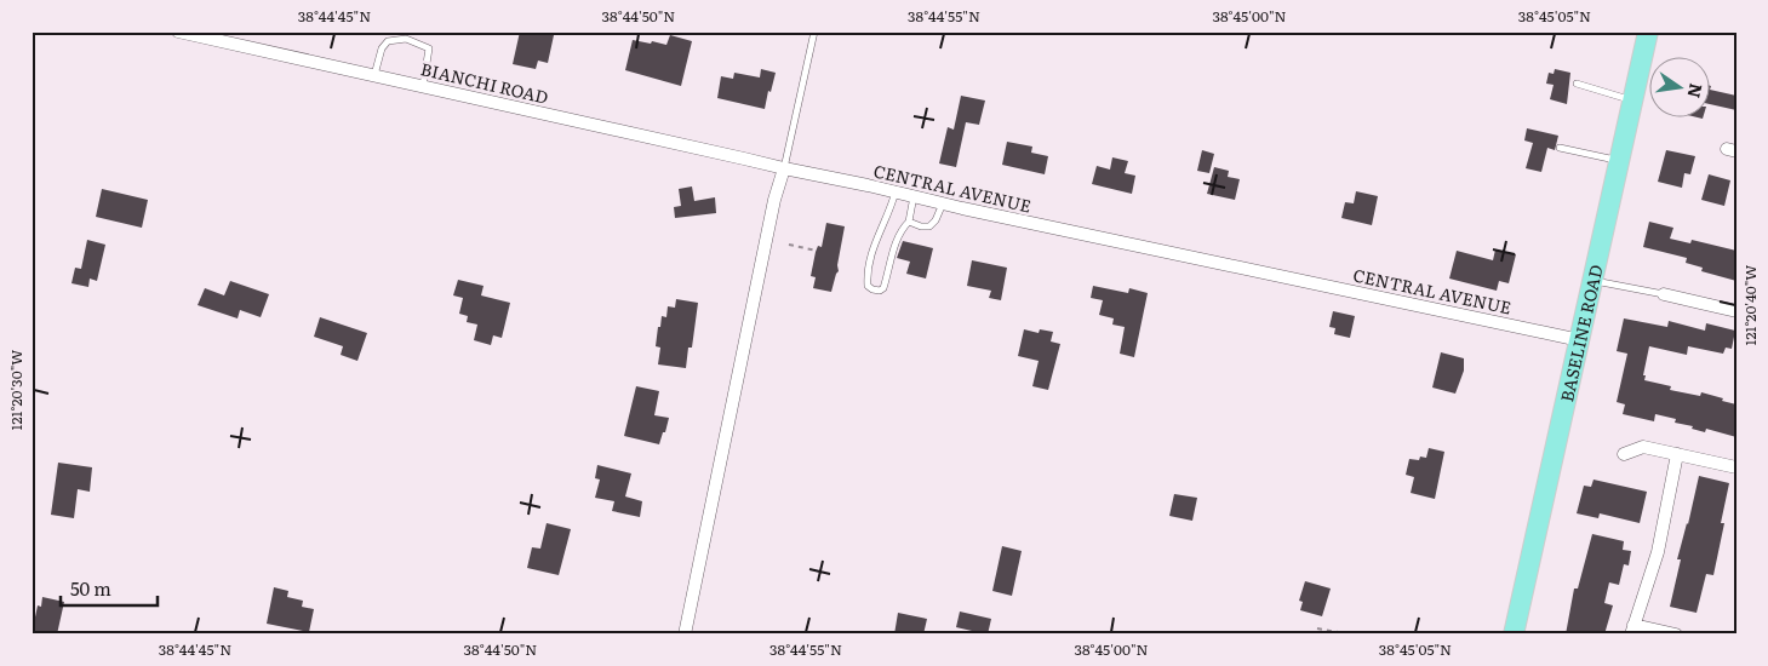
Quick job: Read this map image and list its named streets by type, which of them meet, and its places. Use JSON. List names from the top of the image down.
{
  "streets": {
    "main road": ["BASELINE ROAD"],
    "street": ["BIANCHI ROAD", "CENTRAL AVENUE"]
  },
  "crossings": [
    ["BIANCHI ROAD", "CENTRAL AVENUE"],
    ["CENTRAL AVENUE", "BASELINE ROAD"]
  ],
  "scale_bar": "50 m",
  "north": "right",
  "coordinates": [
    "38°44'45\"N",
    "38°44'50\"N",
    "38°44'55\"N",
    "38°45'00\"N",
    "38°45'05\"N",
    "121°20'40\"W",
    "121°20'30\"W"
  ]
}
